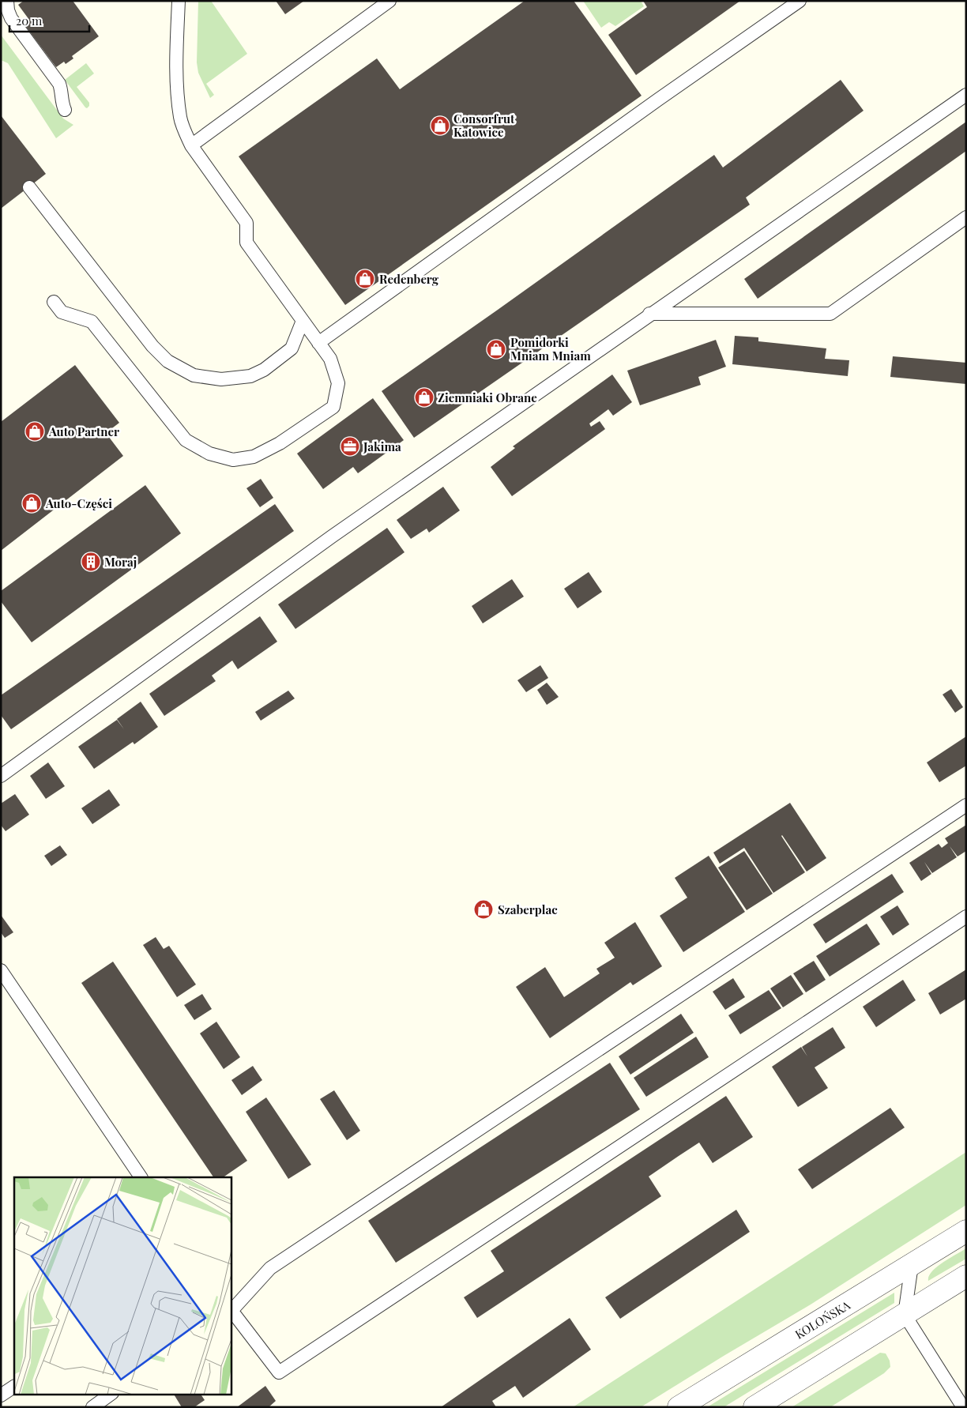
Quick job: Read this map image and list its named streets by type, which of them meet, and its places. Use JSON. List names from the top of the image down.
{
  "streets": {
    "street": ["KOLOŃSKA"]
  },
  "places": {
    "shop": [
      "Consorfrut Katowice",
      "Redenberg",
      "Pomidorki Mniam Mniam",
      "Ziemniaki Obrane",
      "Auto Partner",
      "Auto-Części",
      "Szaberplac"
    ],
    "office": ["Jakima"],
    "building": ["Moraj"]
  },
  "scale_bar": "20 m"
}
